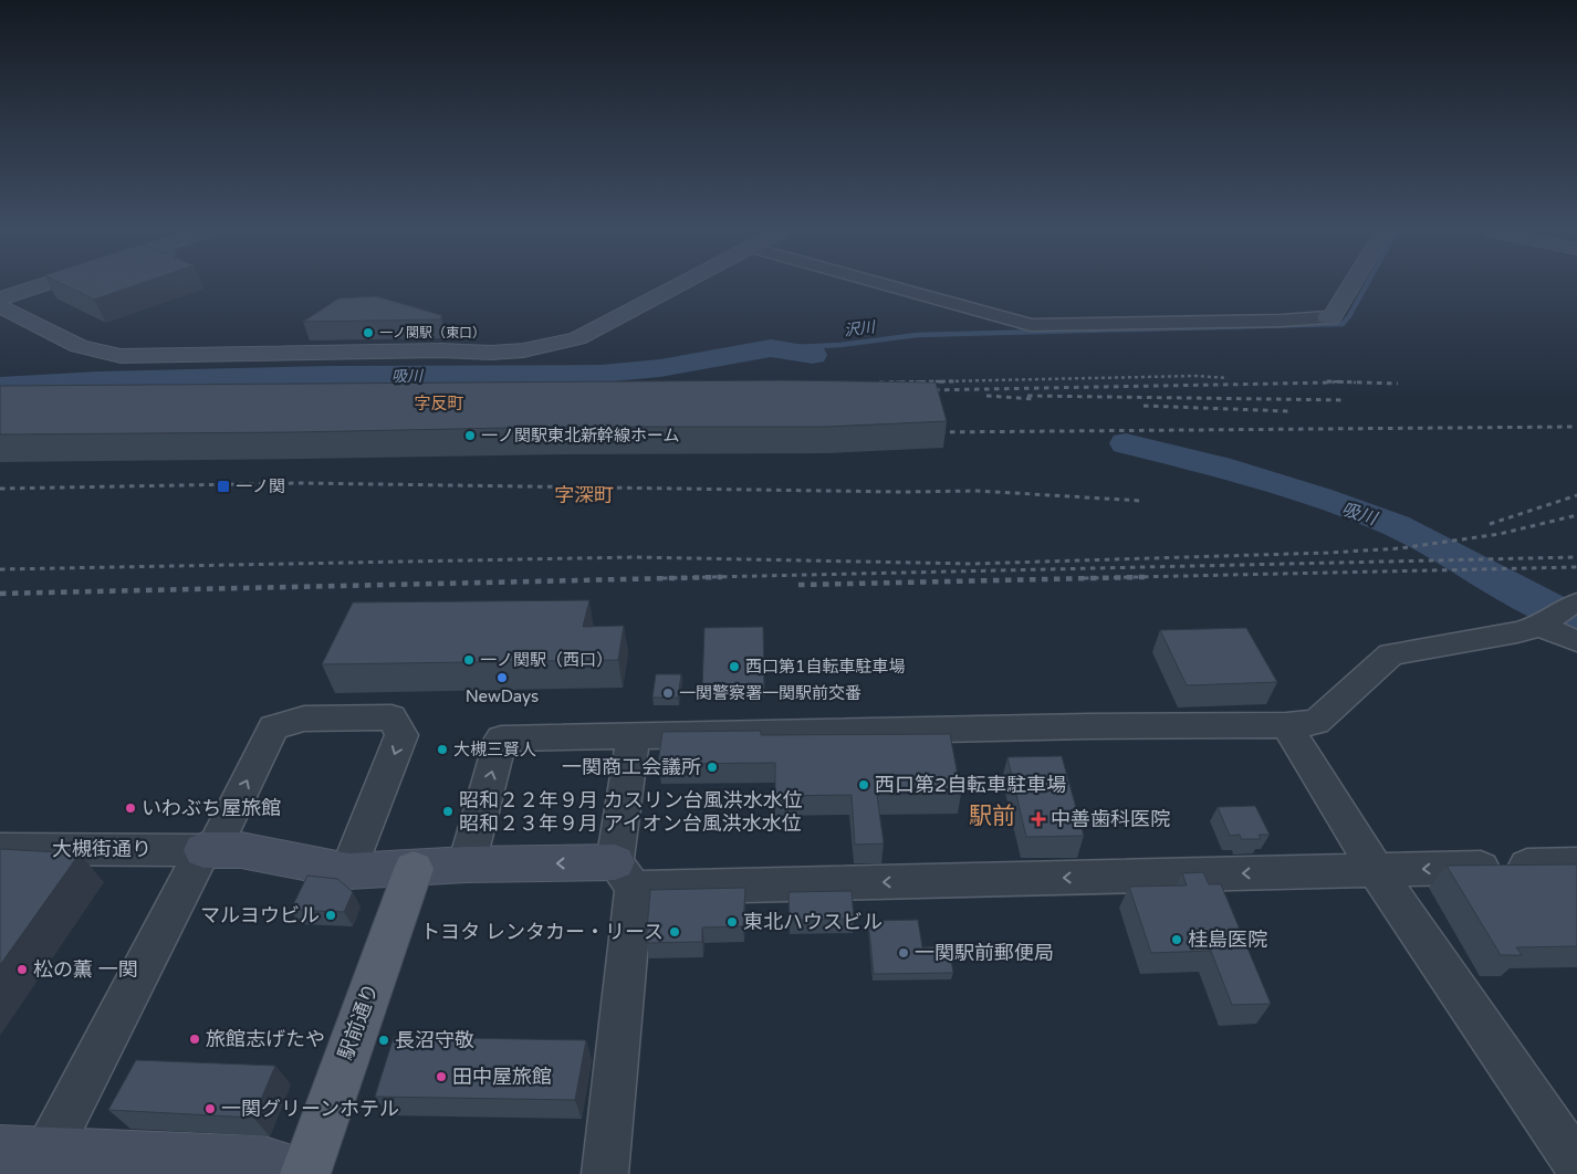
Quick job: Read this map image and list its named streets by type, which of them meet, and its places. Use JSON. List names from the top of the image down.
{
  "streets": {
    "main road": ["駅前通り"],
    "street": ["大槻街通り"]
  },
  "districts": ["字反町", "字深町", "駅前"],
  "water": ["沢川", "吸川"],
  "places": {
    "other": [
      "一ノ関駅（東口）",
      "一ノ関駅東北新幹線ホーム",
      "一ノ関駅（西口）",
      "西口第1自転車駐車場",
      "NewDays",
      "一関警察署一関駅前交番",
      "大槻三賢人",
      "一関商工会議所",
      "西口第2自転車駐車場",
      "いわぶち屋旅館",
      "昭和２２年９月 カスリン台風洪水水位 昭和２３年９月 アイオン台風洪水水位",
      "マルヨウビル",
      "東北ハウスビル",
      "トヨタ レンタカー・リース",
      "桂島医院",
      "一関駅前郵便局",
      "松の薫 一関",
      "旅館志げたや",
      "長沼守敬",
      "田中屋旅館",
      "一関グリーンホテル"
    ],
    "transit": ["一ノ関"],
    "health": ["中善歯科医院"]
  }
}
